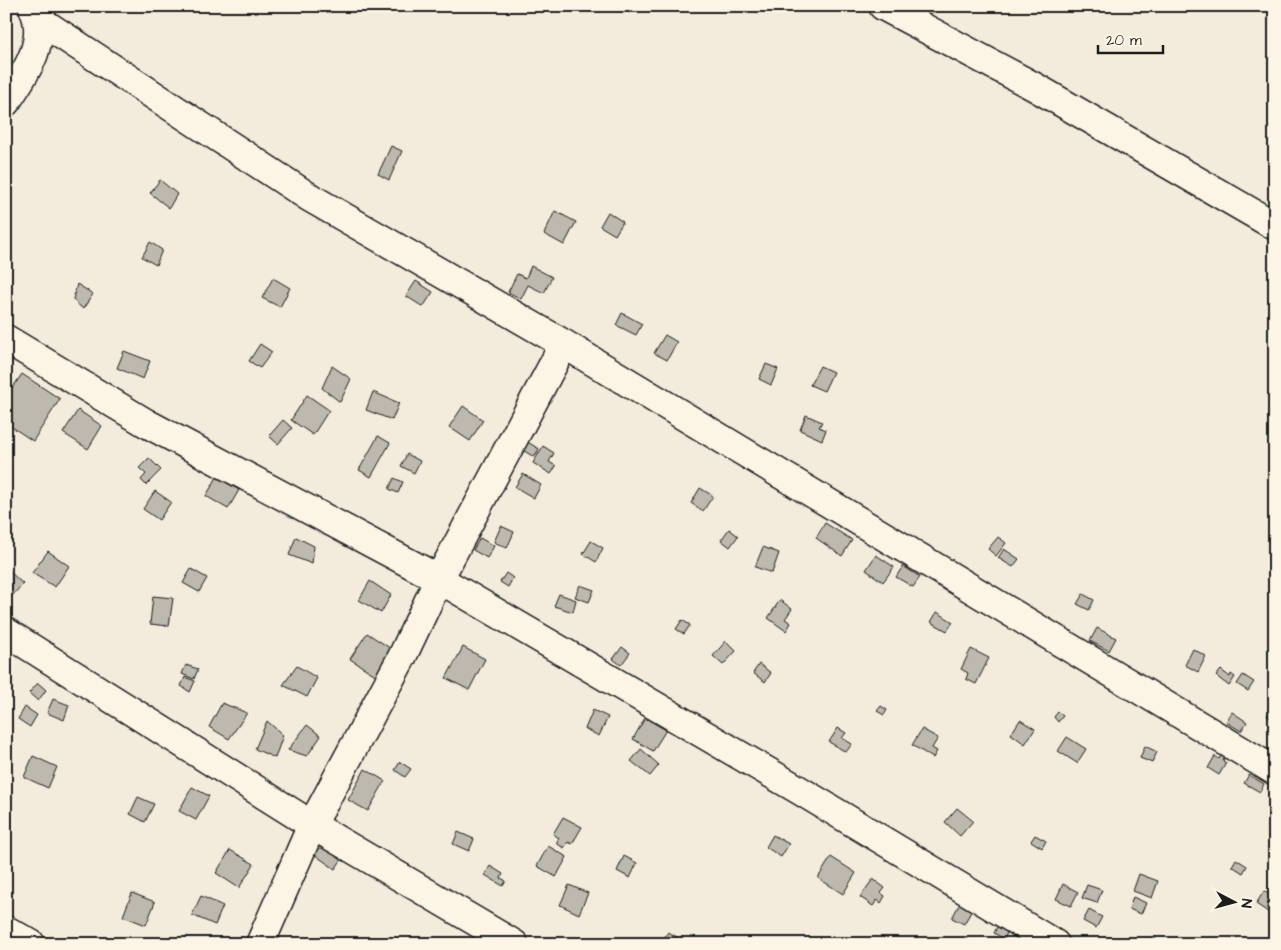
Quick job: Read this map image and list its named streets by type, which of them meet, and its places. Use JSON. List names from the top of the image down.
{
  "scale_bar": "20 m",
  "north": "right"
}
